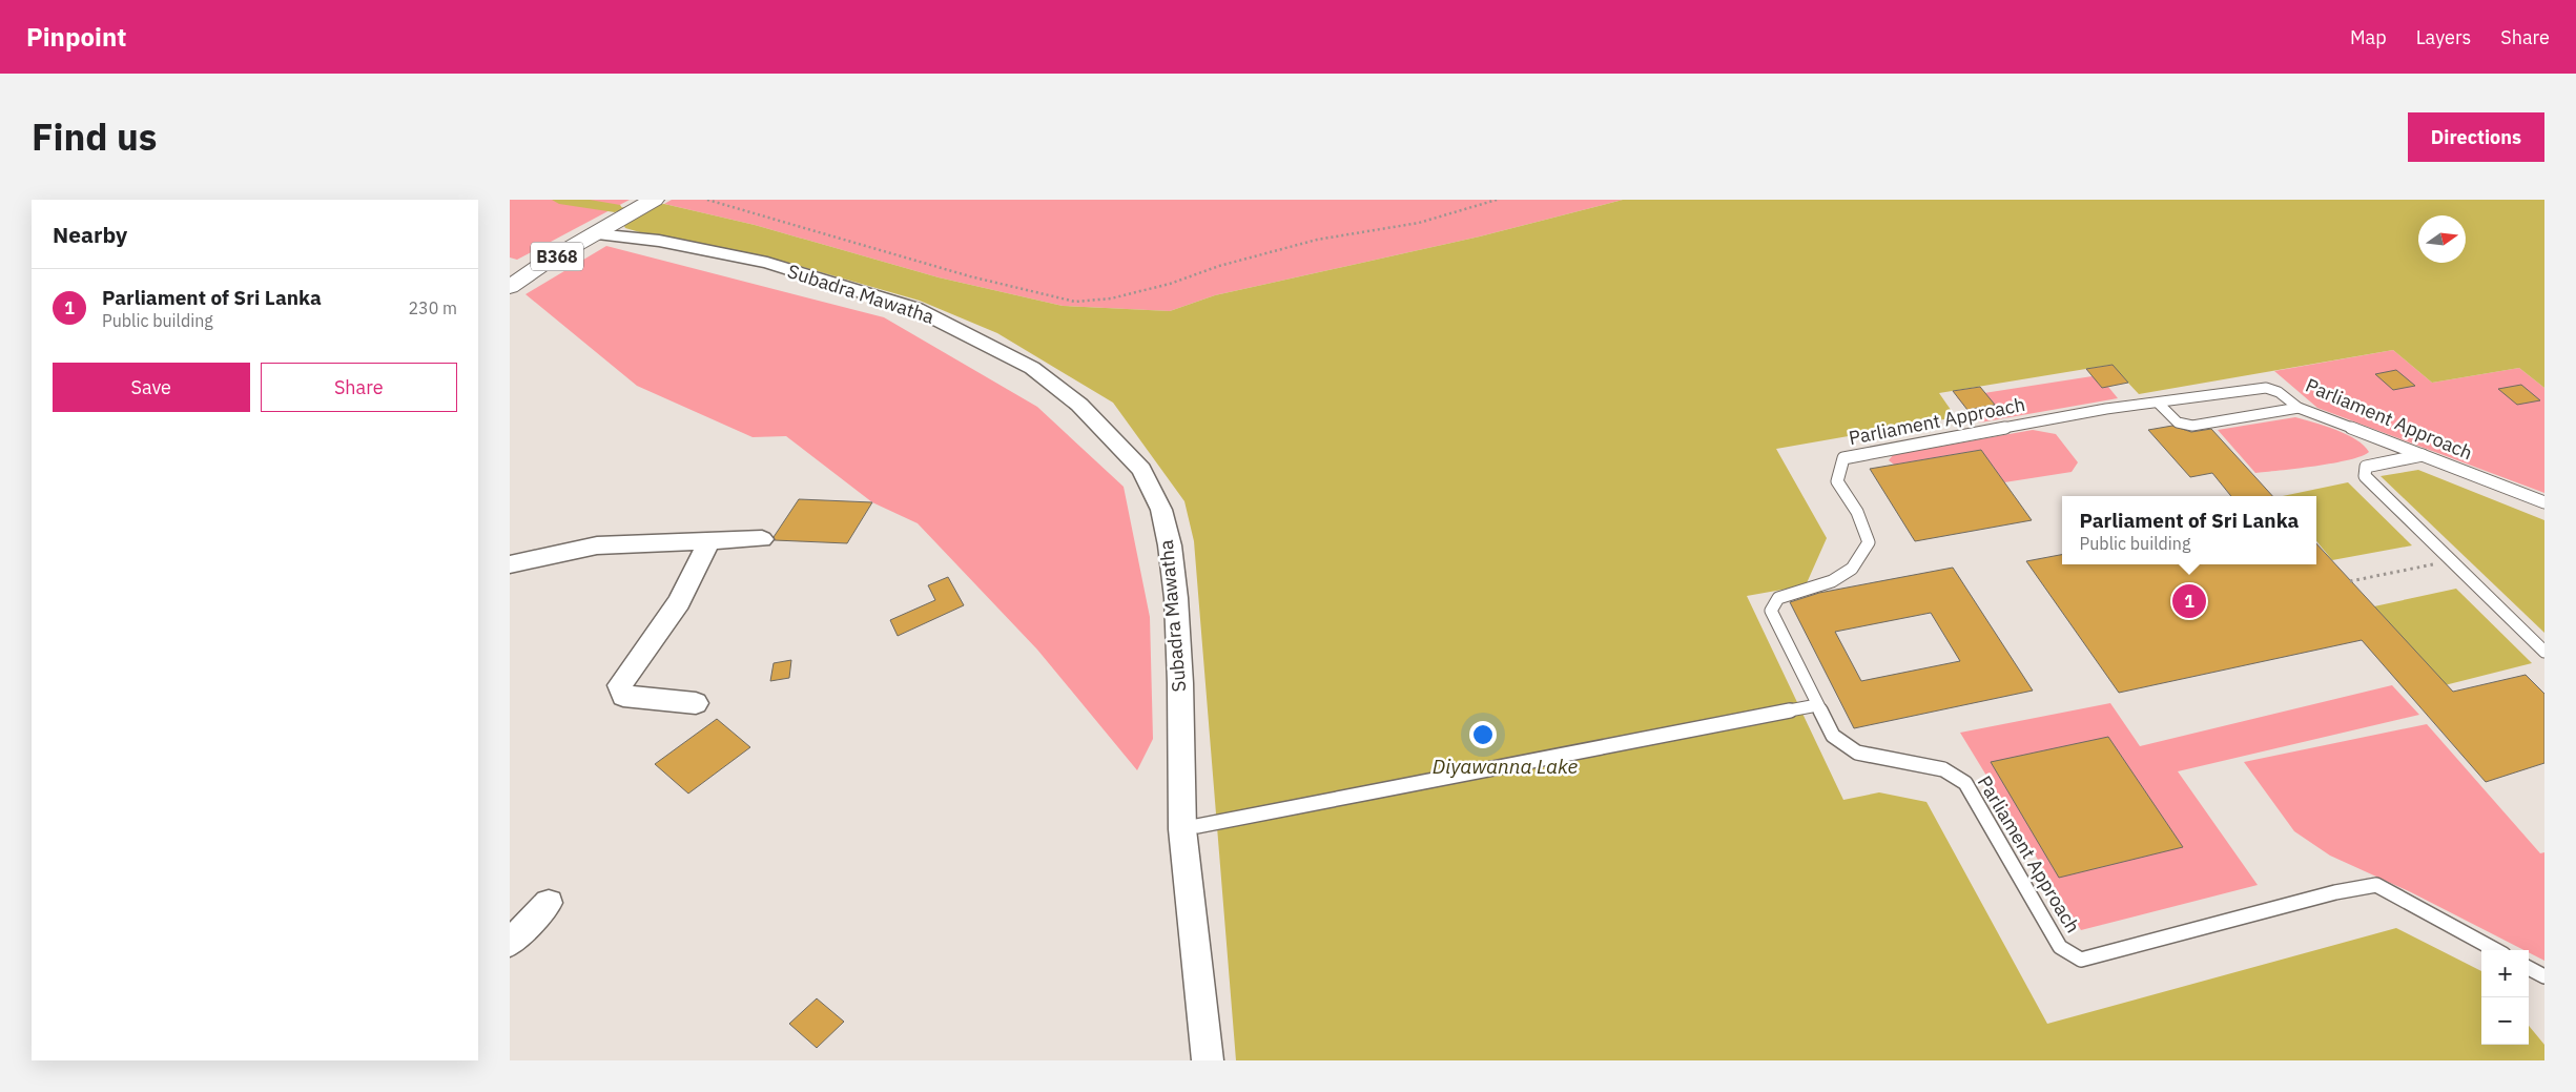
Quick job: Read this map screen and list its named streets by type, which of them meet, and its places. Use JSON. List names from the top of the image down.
{
  "streets": {
    "main road": ["B368"],
    "street": ["Subadra Mawatha"],
    "lane": ["Parliament Approach"]
  },
  "crossings": [
    ["B368", "Subadra Mawatha"]
  ],
  "water": ["Diyawanna Lake"],
  "north": "right",
  "page": {
    "header": "Pinpoint",
    "nav": ["Map", "Layers", "Share"],
    "title": "Find us",
    "buttons": [
      "Directions",
      ["Save", "Share"]
    ],
    "heading": "Nearby",
    "list": [
      {
        "mark": "1",
        "name": "Parliament of Sri Lanka",
        "note": "Public building",
        "value": "230 m"
      }
    ],
    "popup": ["Parliament of Sri Lanka", "Public building"],
    "pins": "1",
    "map_buttons": ["+", "−"]
  }
}
